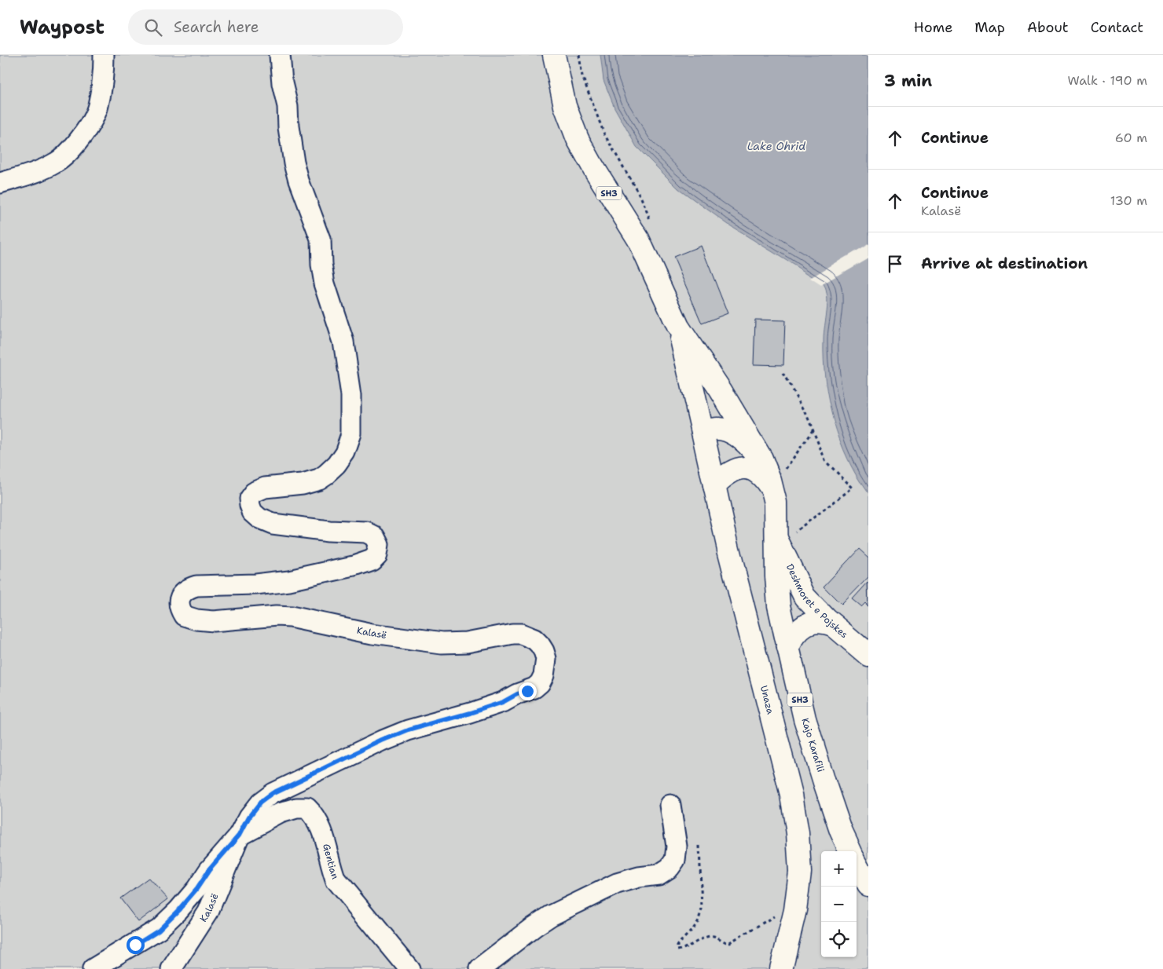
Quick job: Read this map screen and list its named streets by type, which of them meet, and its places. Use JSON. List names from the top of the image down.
{
  "streets": {
    "main road": [
      "SH3",
      "Deshmoret e Pojskes",
      "Unaza",
      "Kajo Karafili"
    ],
    "street": ["Kalasë", "Gentian"]
  },
  "crossings": [
    ["SH3", "Deshmoret e Pojskes"],
    ["SH3", "Unaza"],
    ["SH3", "Kajo Karafili"],
    ["Deshmoret e Pojskes", "Kajo Karafili"],
    ["Kalasë", "Gentian"]
  ],
  "water": ["Lake Ohrid"],
  "page": {
    "header": "Waypost",
    "search": "Search here",
    "nav": [
      "Home",
      "Map",
      "About",
      "Contact"
    ],
    "heading": ["3 min", "Walk · 190 m"],
    "list": [
      ["Continue", "60 m"],
      ["Continue", "Kalasë", "130 m"],
      "Arrive at destination"
    ],
    "map_buttons": ["+", "−"]
  }
}
